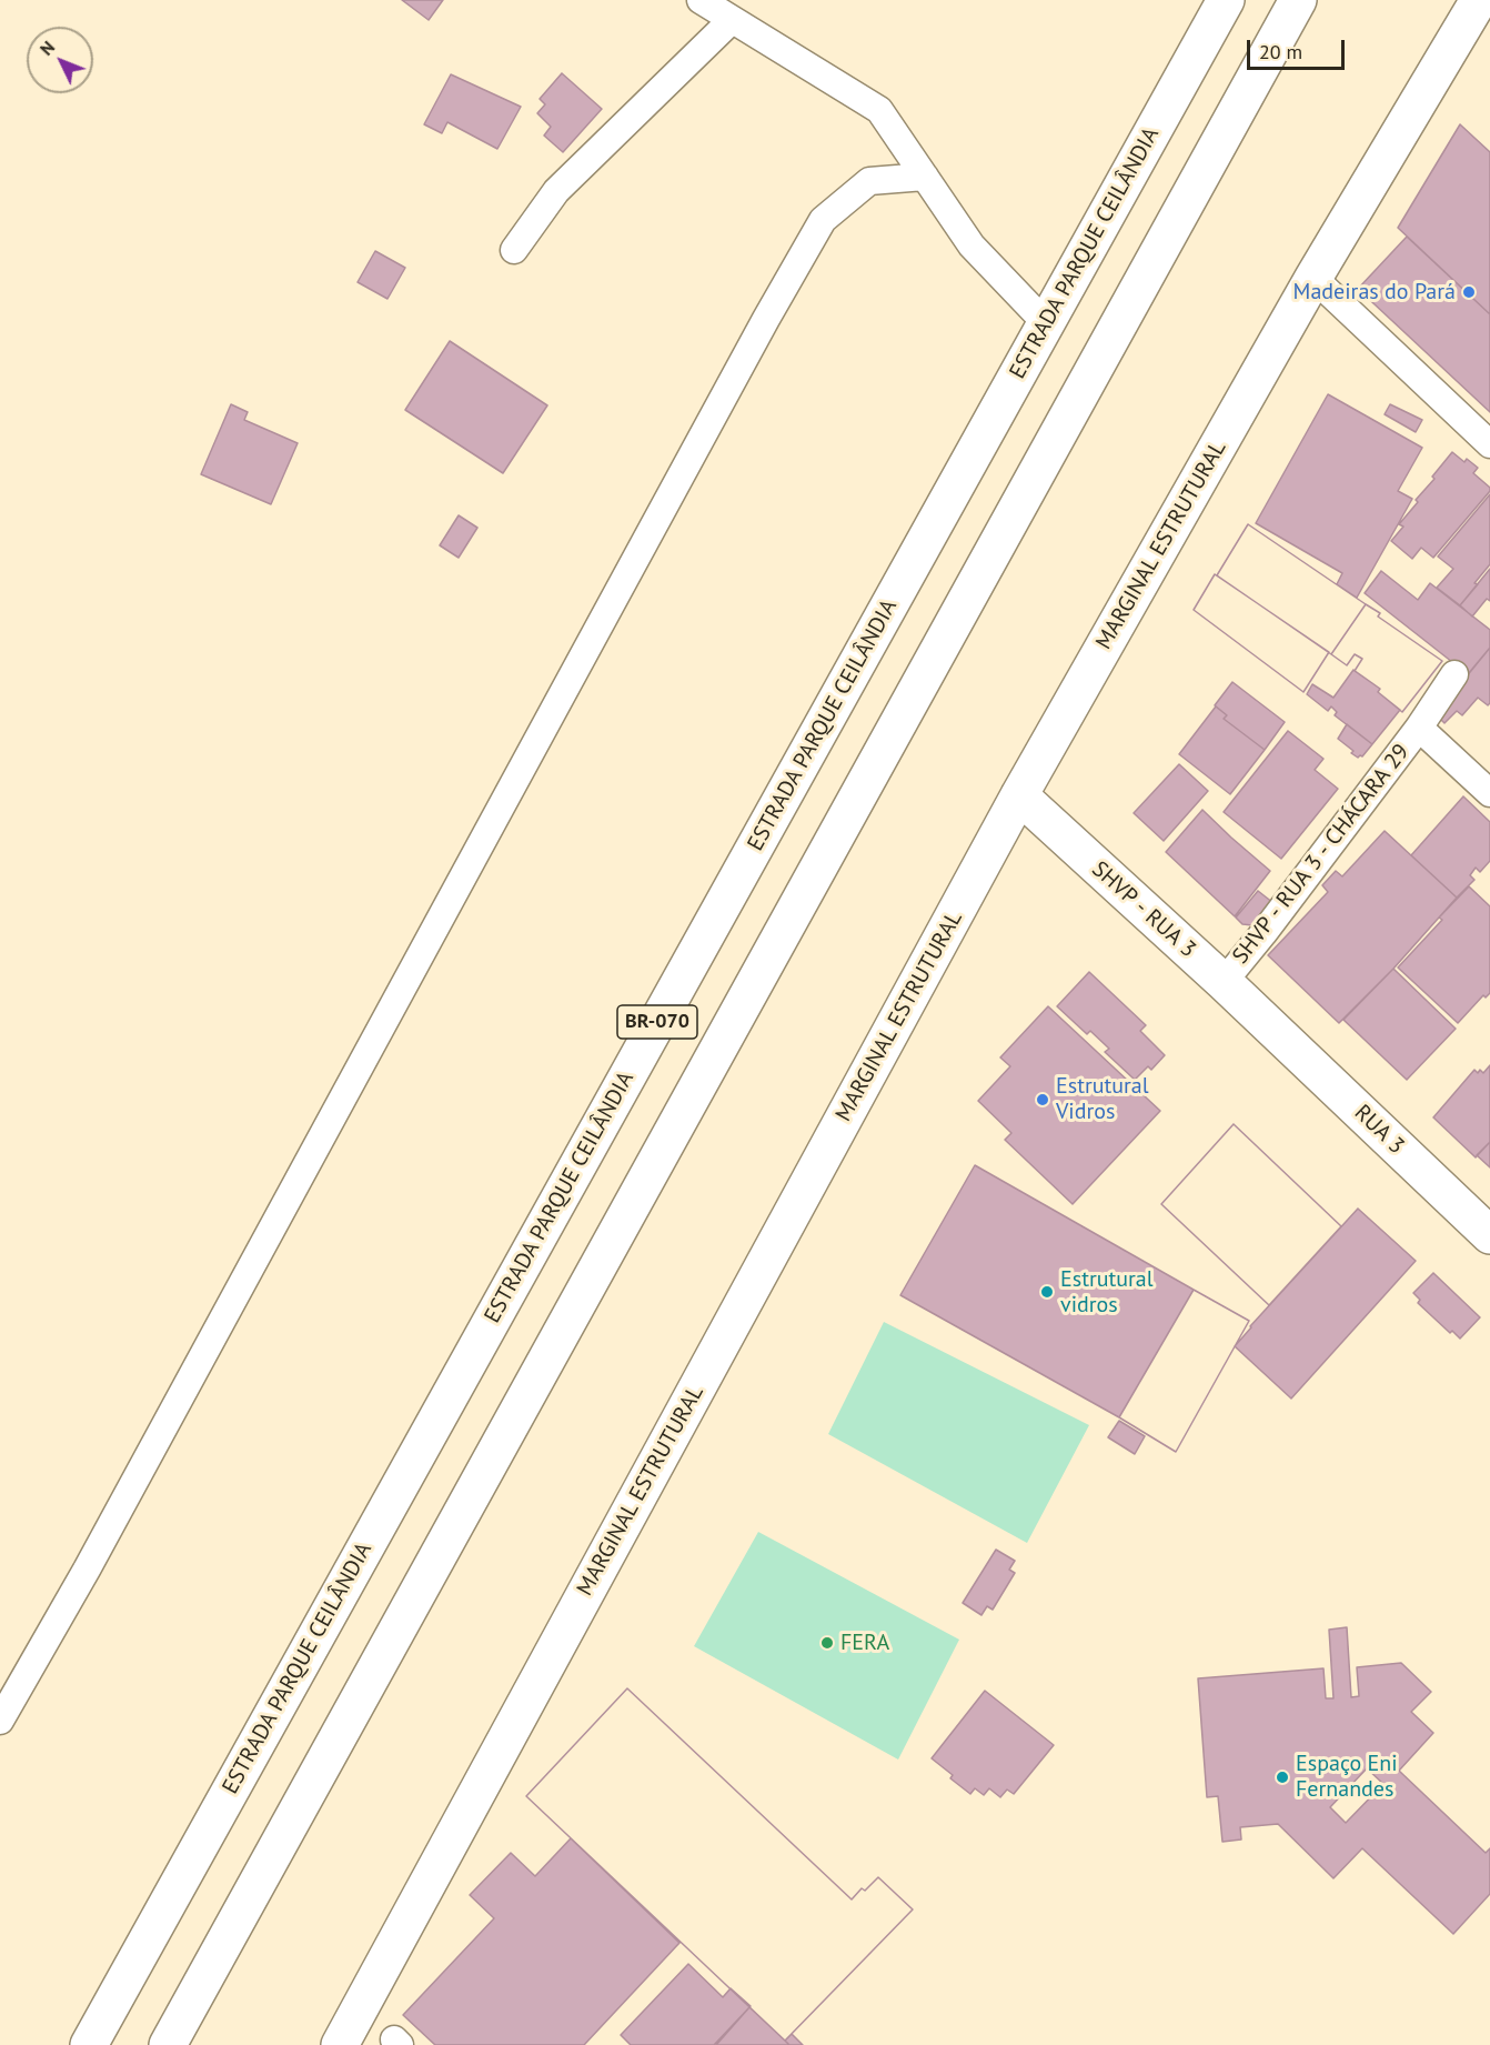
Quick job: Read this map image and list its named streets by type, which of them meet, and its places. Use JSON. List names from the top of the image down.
{
  "streets": {
    "main road": [
      "ESTRADA PARQUE CEILÂNDIA",
      "MARGINAL ESTRUTURAL",
      "SHVP - RUA 3",
      "BR-070",
      "RUA 3"
    ],
    "street": ["SHVP - RUA 3 - CHÁCARA 29"]
  },
  "crossings": [
    ["MARGINAL ESTRUTURAL", "SHVP - RUA 3"],
    ["SHVP - RUA 3 - CHÁCARA 29", "SHVP - RUA 3"],
    ["SHVP - RUA 3", "RUA 3"]
  ],
  "places": [
    "Madeiras do Pará",
    "Estrutural Vidros",
    "Estrutural vidros",
    "FERA",
    "Espaço Eni Fernandes"
  ],
  "scale_bar": "20 m",
  "north": "top left"
}
